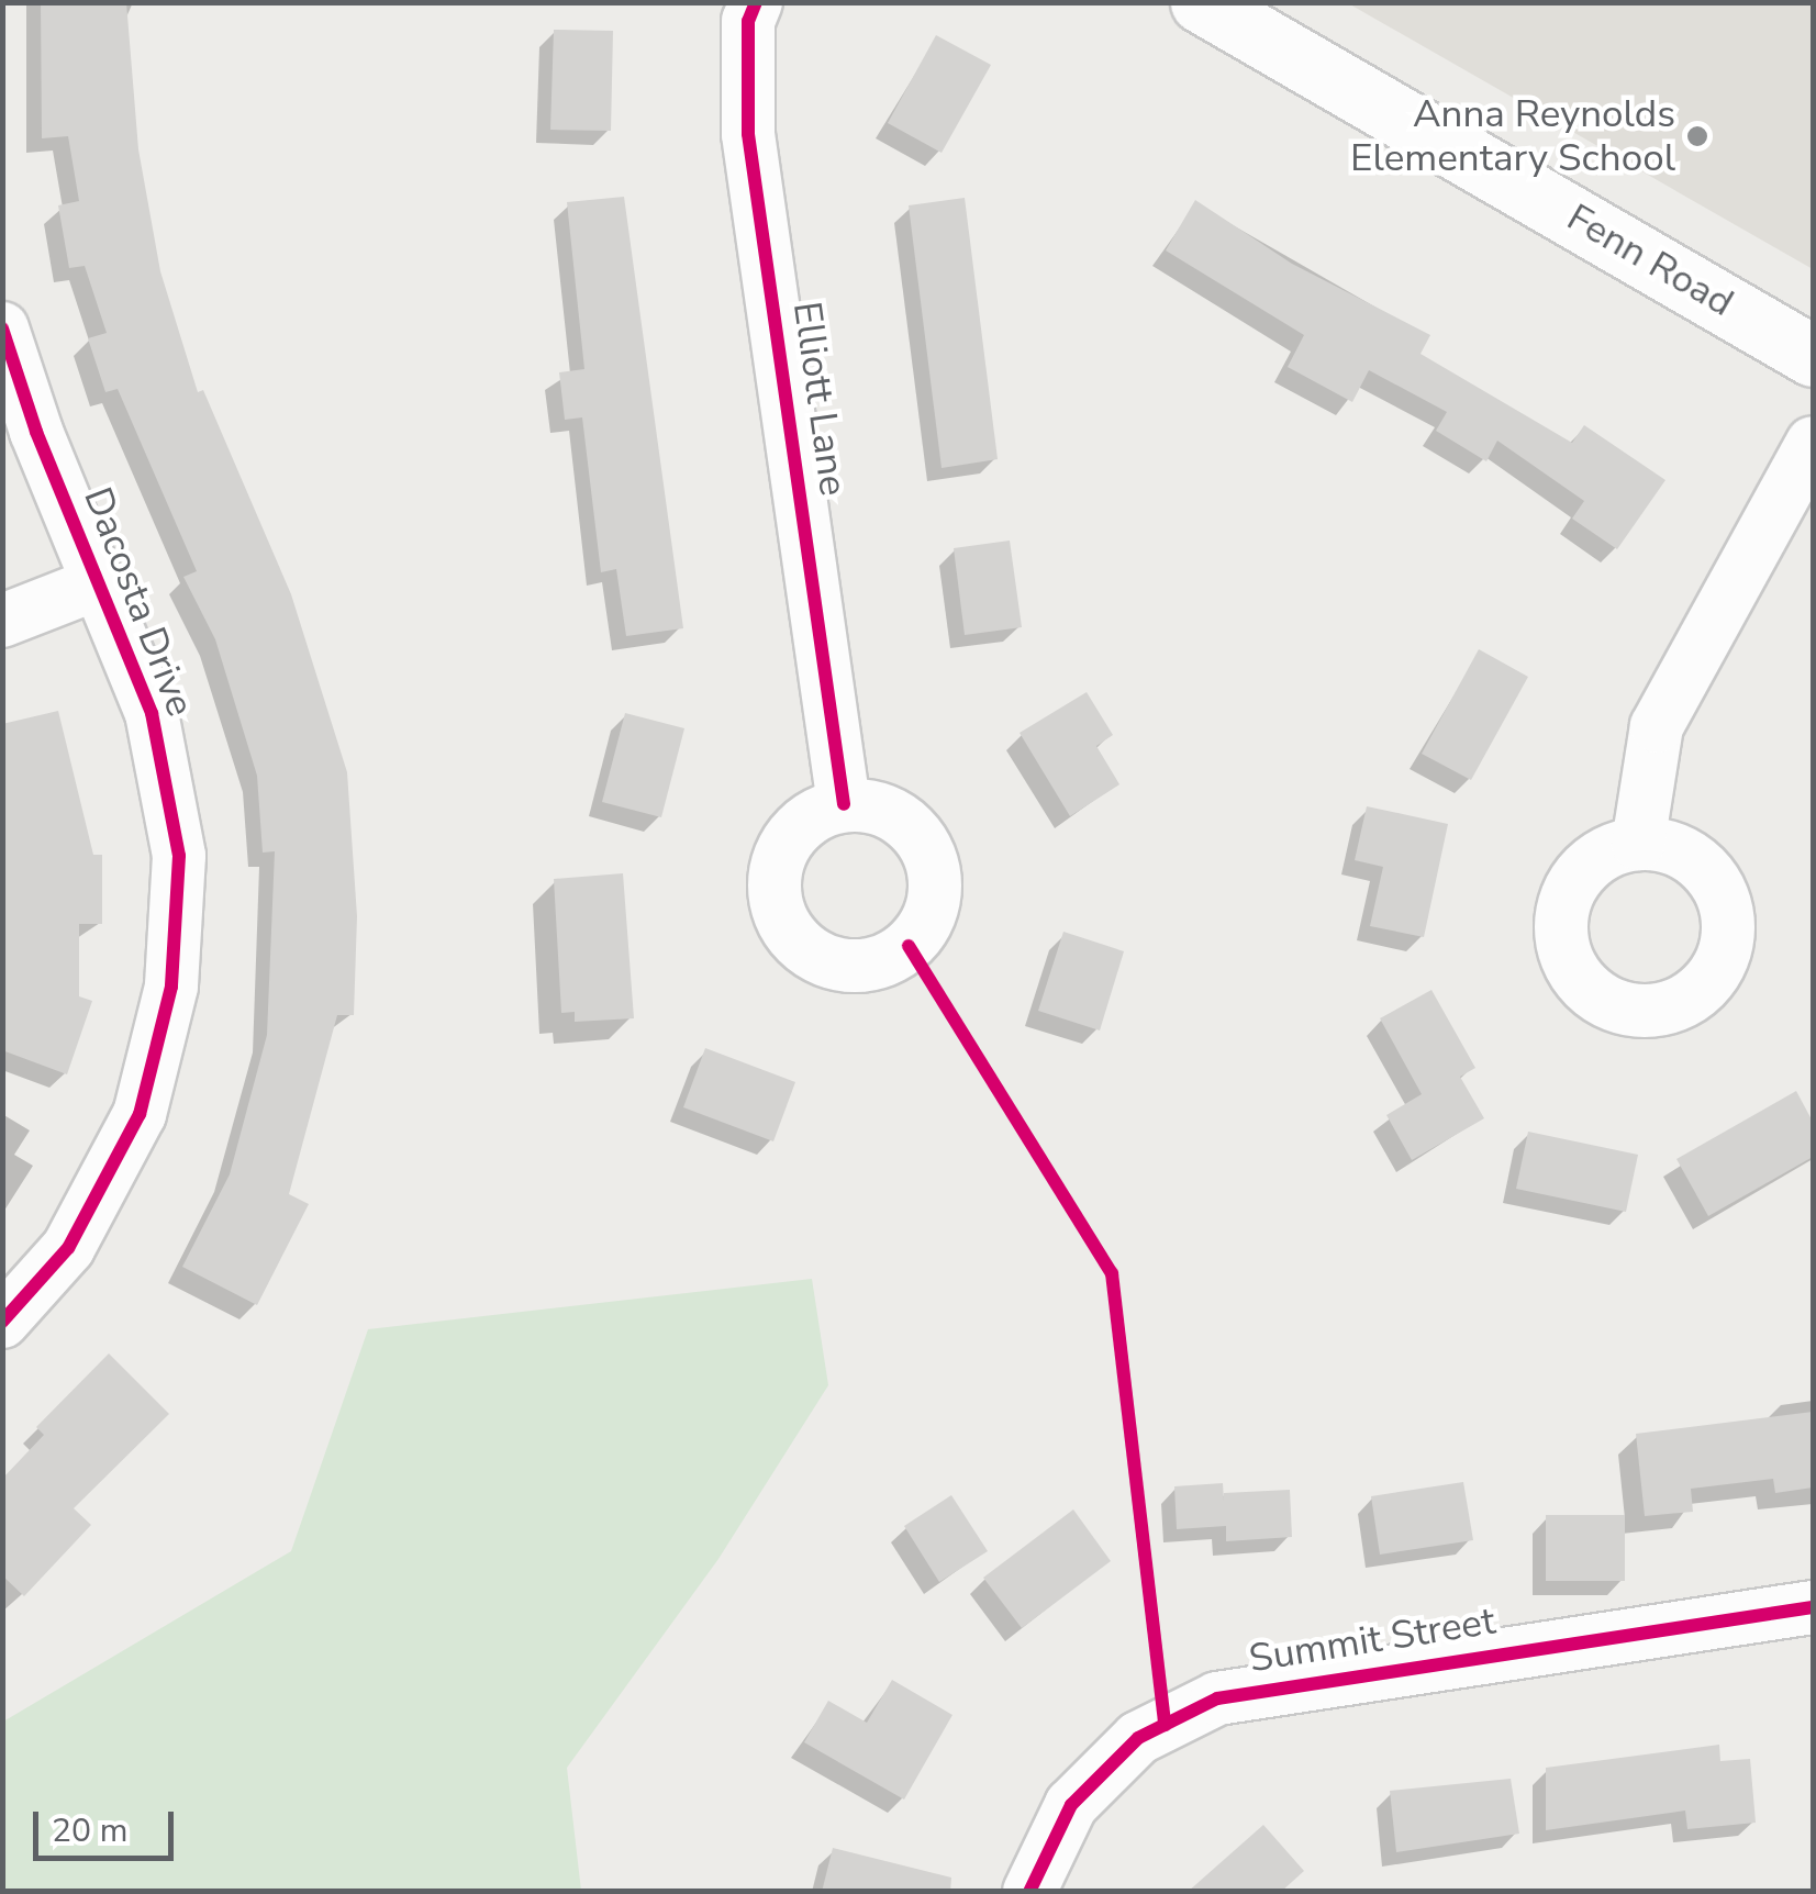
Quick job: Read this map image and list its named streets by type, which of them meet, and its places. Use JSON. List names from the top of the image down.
{
  "streets": {
    "street": [
      "Fenn Road",
      "Elliott Lane",
      "Dacosta Drive",
      "Summit Street"
    ]
  },
  "places": ["Anna Reynolds Elementary School"],
  "scale_bar": "20 m"
}
